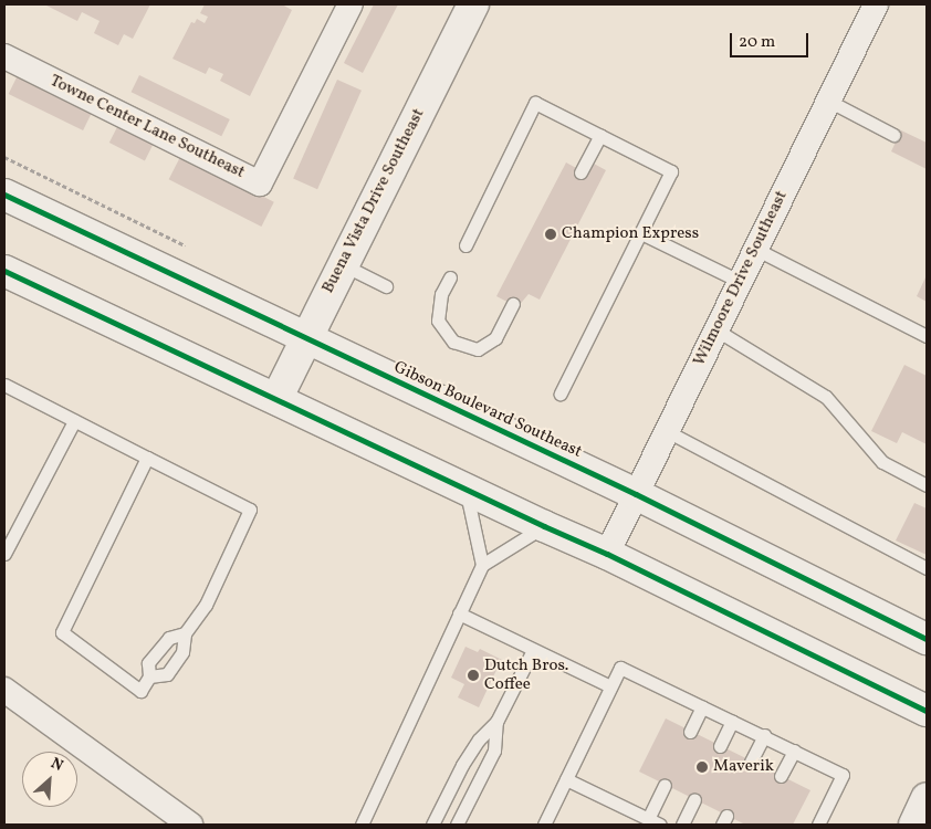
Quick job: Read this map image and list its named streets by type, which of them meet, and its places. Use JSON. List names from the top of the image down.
{
  "streets": {
    "main road": ["Buena Vista Drive Southeast", "Gibson Boulevard Southeast"],
    "street": ["Towne Center Lane Southeast", "Wilmoore Drive Southeast"]
  },
  "crossings": [
    ["Buena Vista Drive Southeast", "Gibson Boulevard Southeast"],
    ["Wilmoore Drive Southeast", "Gibson Boulevard Southeast"]
  ],
  "places": ["Champion Express", "Dutch Bros. Coffee", "Maverik"],
  "scale_bar": "20 m",
  "north": "top right"
}
